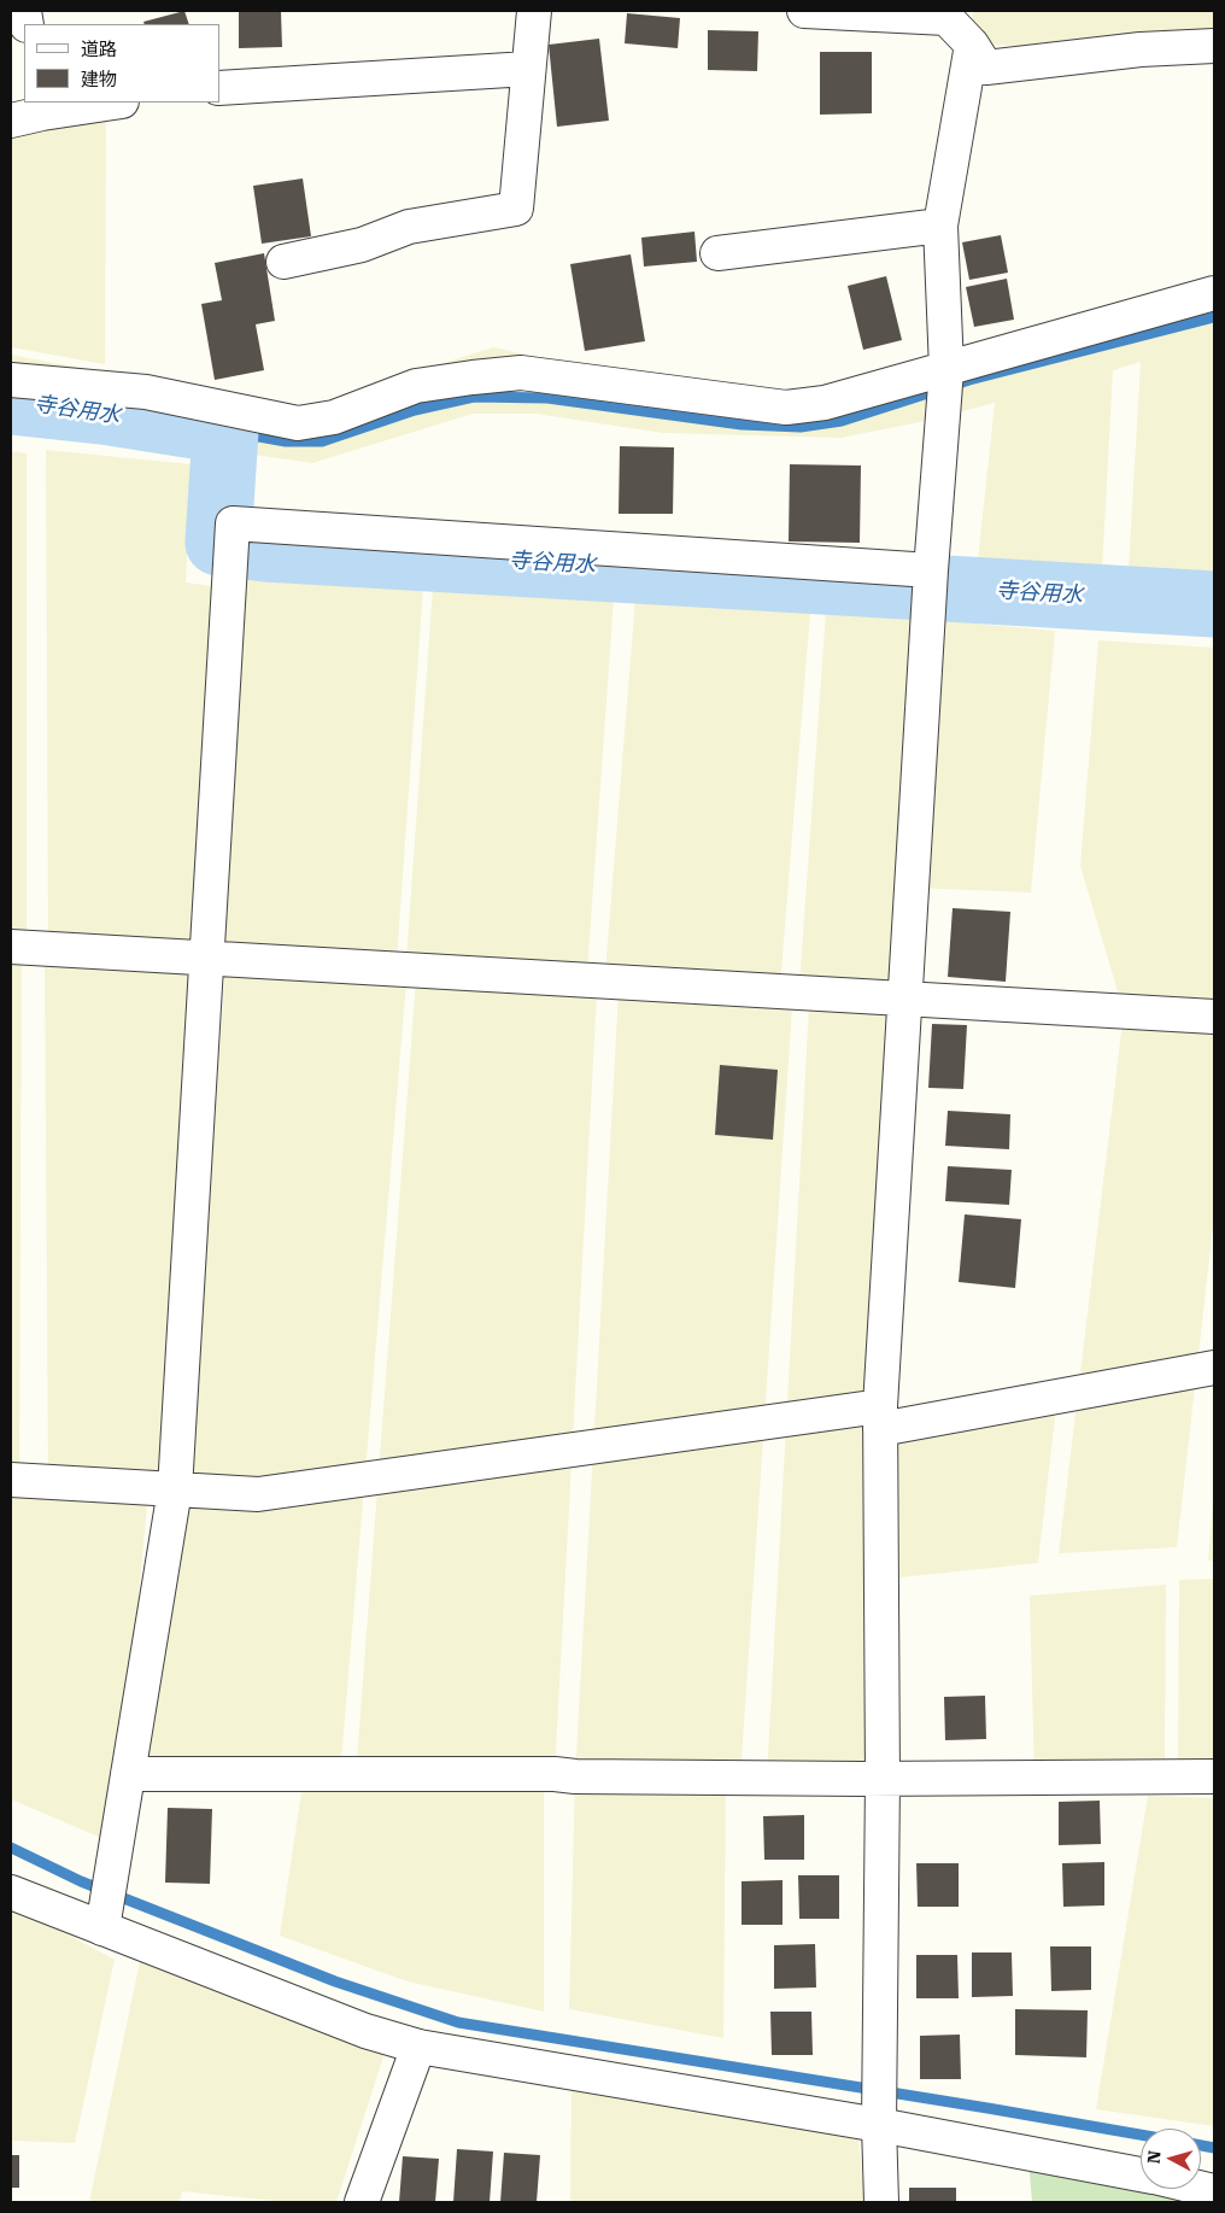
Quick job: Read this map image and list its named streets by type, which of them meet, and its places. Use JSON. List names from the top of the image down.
{
  "water": ["寺谷用水"],
  "legend": ["道路", "建物"],
  "north": "left"
}
